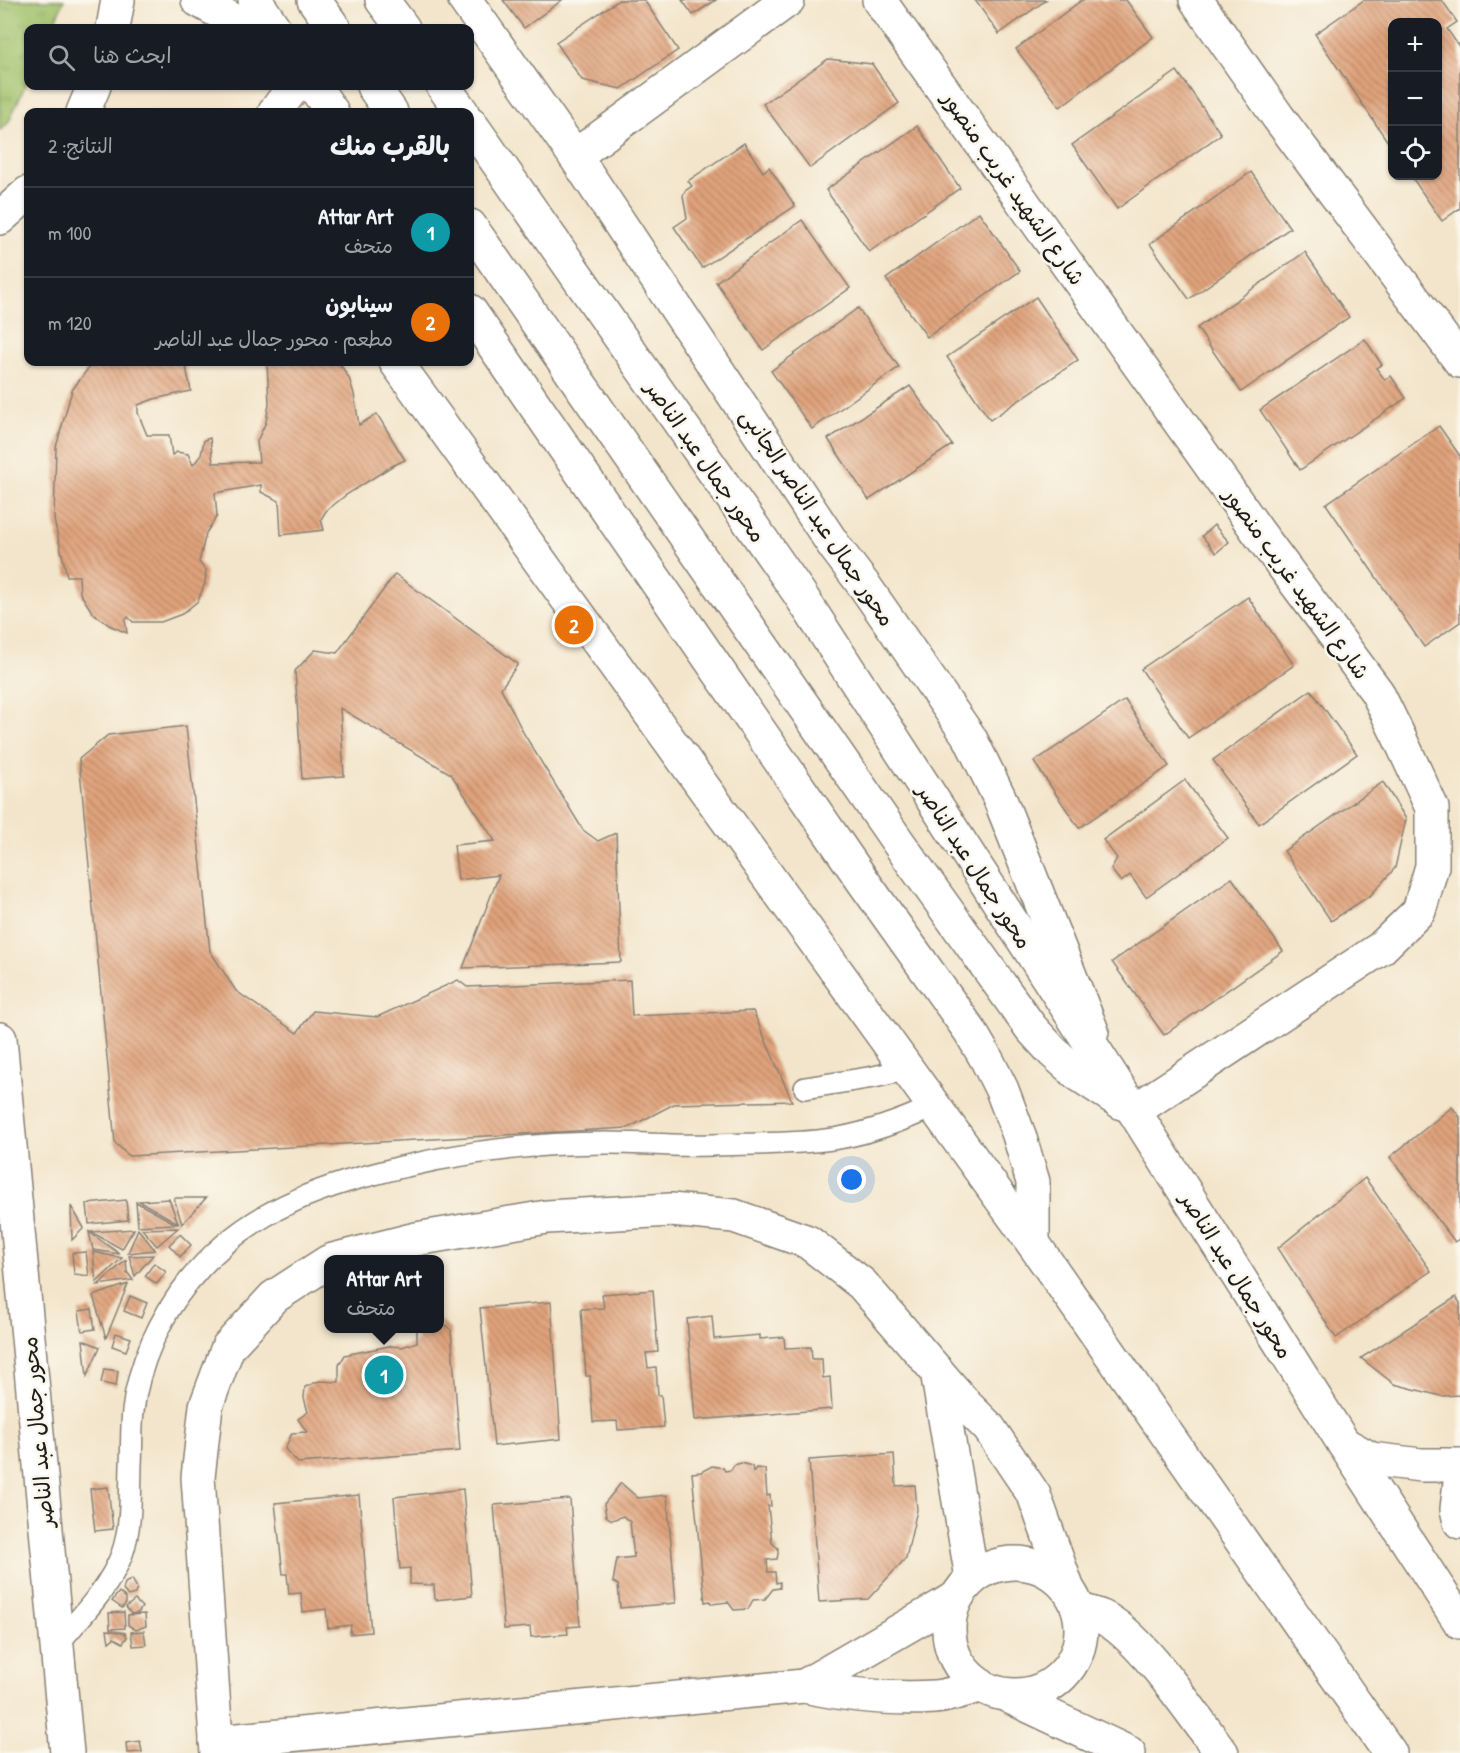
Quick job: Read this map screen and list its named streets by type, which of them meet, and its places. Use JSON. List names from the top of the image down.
{
  "streets": {
    "main road": ["شارع الشهيد غريب منصور", "محور جمال عبد الناصر", "محور جمال عبد الناصر الجانبى"]
  },
  "crossings": [
    ["شارع الشهيد غريب منصور", "محور جمال عبد الناصر"],
    ["محور جمال عبد الناصر", "محور جمال عبد الناصر الجانبى"]
  ],
  "page": {
    "map_buttons": ["+", "−"],
    "search": "ابحث هنا",
    "heading": ["بالقرب منك", "النتائج: 2"],
    "list": [
      {
        "mark": "1",
        "name": "Attar Art",
        "note": "متحف",
        "value": "100 m"
      },
      {
        "mark": "2",
        "name": "سينابون",
        "note": "مطعم · محور جمال عبد الناصر",
        "value": "120 m"
      }
    ],
    "pins": ["2", "1"],
    "popup": ["Attar Art", "متحف"]
  }
}
